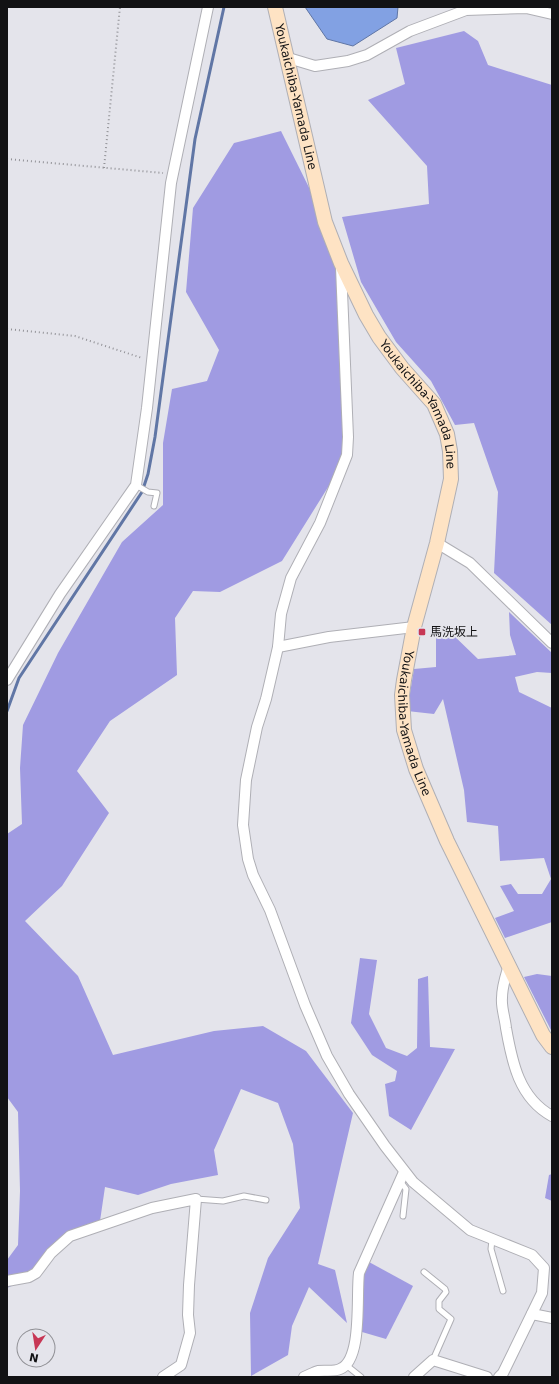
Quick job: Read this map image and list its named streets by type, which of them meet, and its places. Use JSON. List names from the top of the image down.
{
  "streets": {
    "main road": ["Youkaichiba-Yamada Line"]
  },
  "places": {
    "transit": ["馬洗坂上"]
  },
  "north": "bottom"
}
